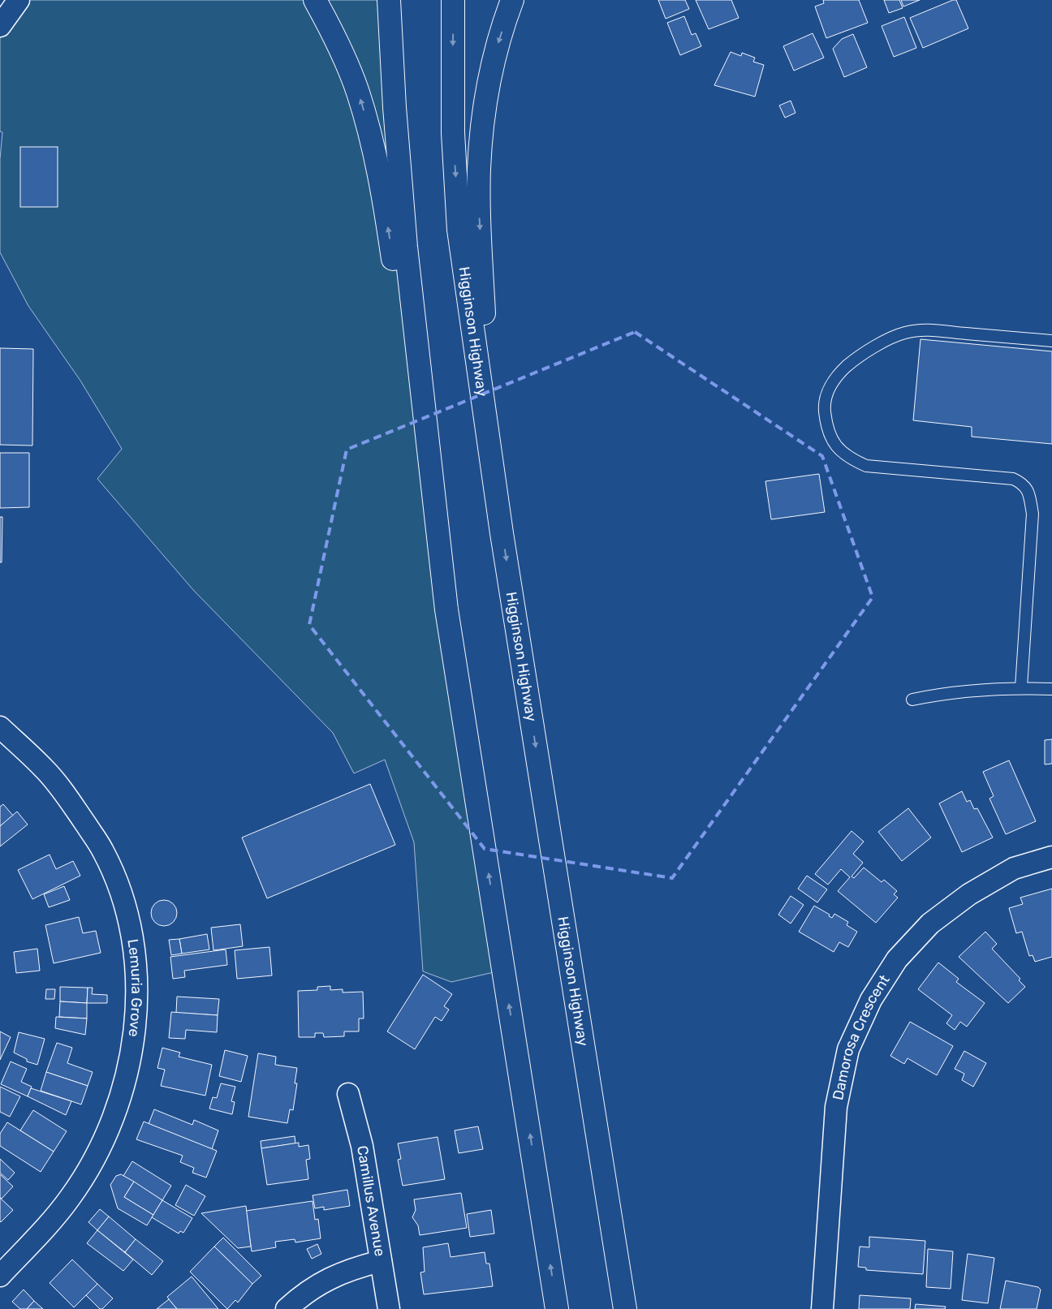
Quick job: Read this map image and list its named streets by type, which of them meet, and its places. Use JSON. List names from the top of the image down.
{
  "streets": {
    "highway": ["Higginson Highway"],
    "street": ["Lemuria Grove", "Damorosa Crescent", "Camillus Avenue"]
  }
}
